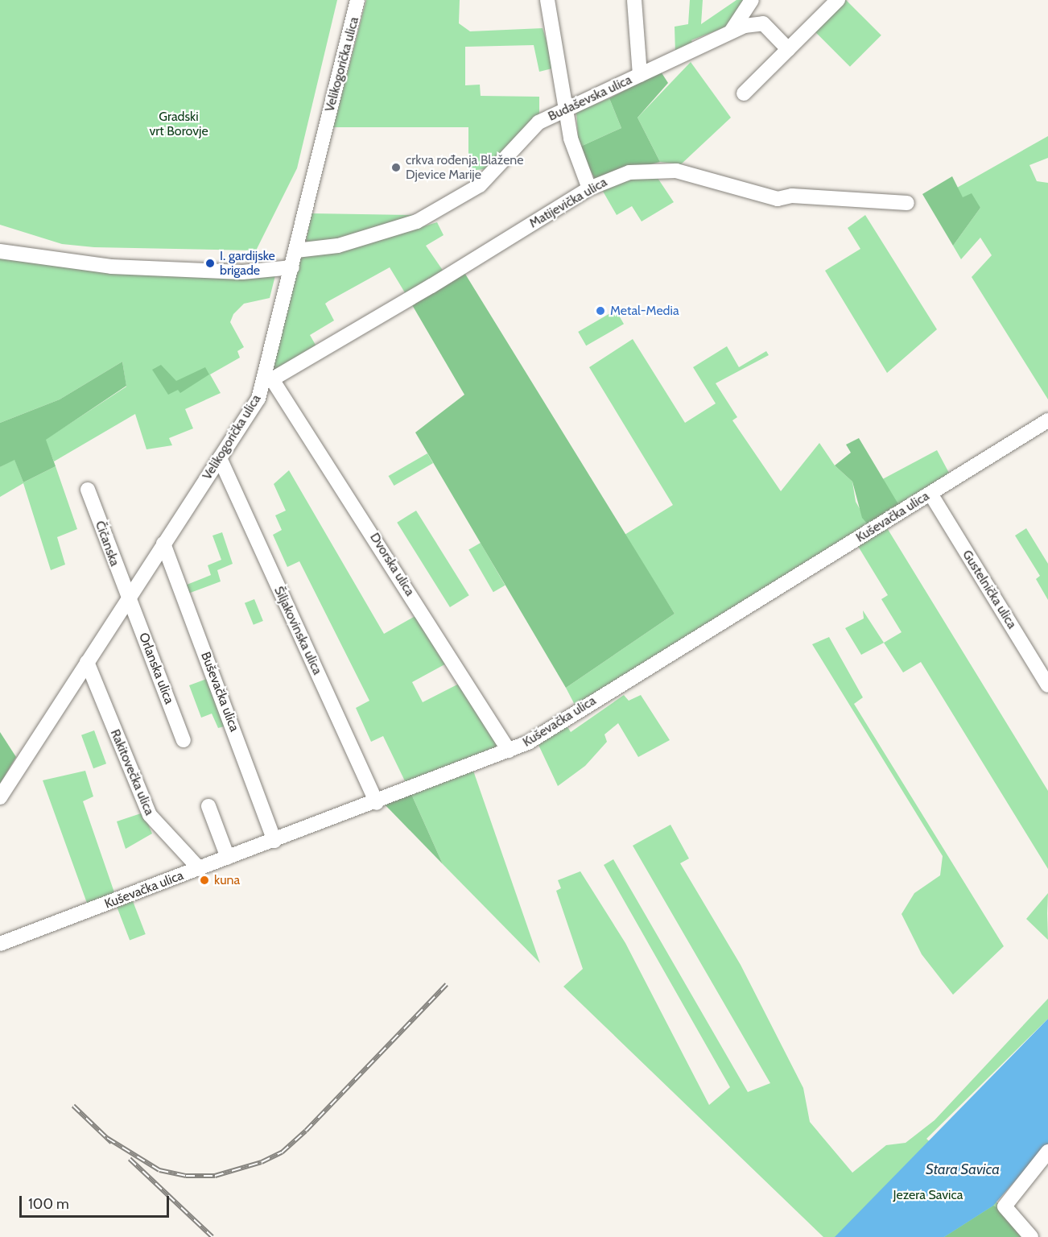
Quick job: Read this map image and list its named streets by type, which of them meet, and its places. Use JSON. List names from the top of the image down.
{
  "streets": {
    "street": [
      "Velikogorička ulica",
      "Budaševska ulica",
      "Matijevička ulica",
      "Kuševačka ulica",
      "Čičanska",
      "Dvorska ulica",
      "Gustelnička ulica",
      "Šiljakovinska ulica",
      "Orlanska ulica",
      "Buševačka ulica",
      "Rakitovečka ulica"
    ]
  },
  "crossings": [
    ["Velikogorička ulica", "Budaševska ulica"],
    ["Velikogorička ulica", "Matijevička ulica"],
    ["Velikogorička ulica", "Čičanska"],
    ["Velikogorička ulica", "Dvorska ulica"],
    ["Velikogorička ulica", "Šiljakovinska ulica"],
    ["Velikogorička ulica", "Orlanska ulica"],
    ["Velikogorička ulica", "Buševačka ulica"],
    ["Velikogorička ulica", "Rakitovečka ulica"],
    ["Matijevička ulica", "Dvorska ulica"],
    ["Kuševačka ulica", "Dvorska ulica"],
    ["Kuševačka ulica", "Gustelnička ulica"],
    ["Kuševačka ulica", "Šiljakovinska ulica"],
    ["Kuševačka ulica", "Buševačka ulica"],
    ["Kuševačka ulica", "Rakitovečka ulica"],
    ["Čičanska", "Orlanska ulica"]
  ],
  "water": ["Stara Savica"],
  "parks": ["Gradski vrt Borovje", "Jezera Savica"],
  "places": [
    "crkva rođenja Blažene Djevice Marije",
    "I. gardijske brigade",
    "Metal-Media",
    "kuna"
  ],
  "scale_bar": "100 m"
}
